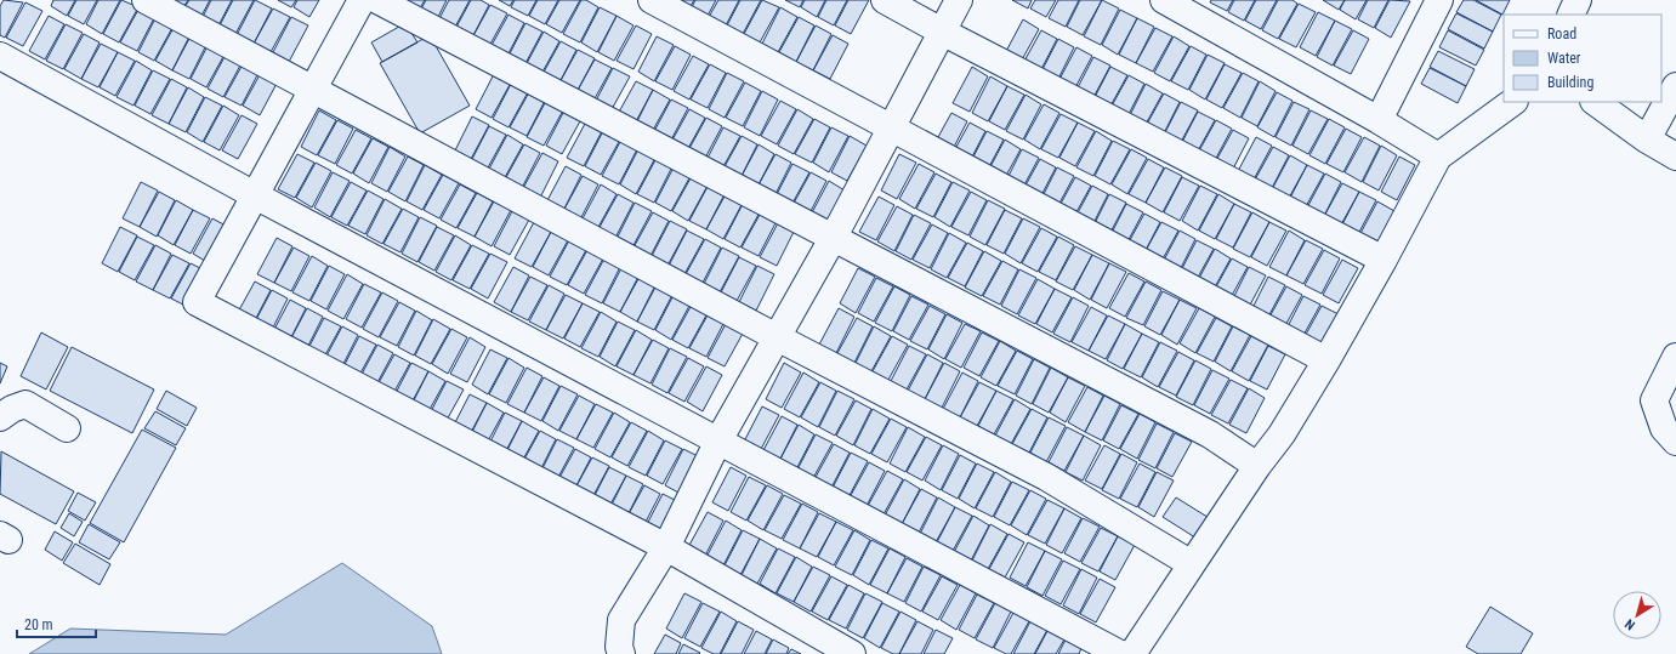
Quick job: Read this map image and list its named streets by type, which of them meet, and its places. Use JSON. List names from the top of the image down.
{
  "legend": ["Road", "Water", "Building"],
  "scale_bar": "20 m",
  "north": "bottom left"
}
